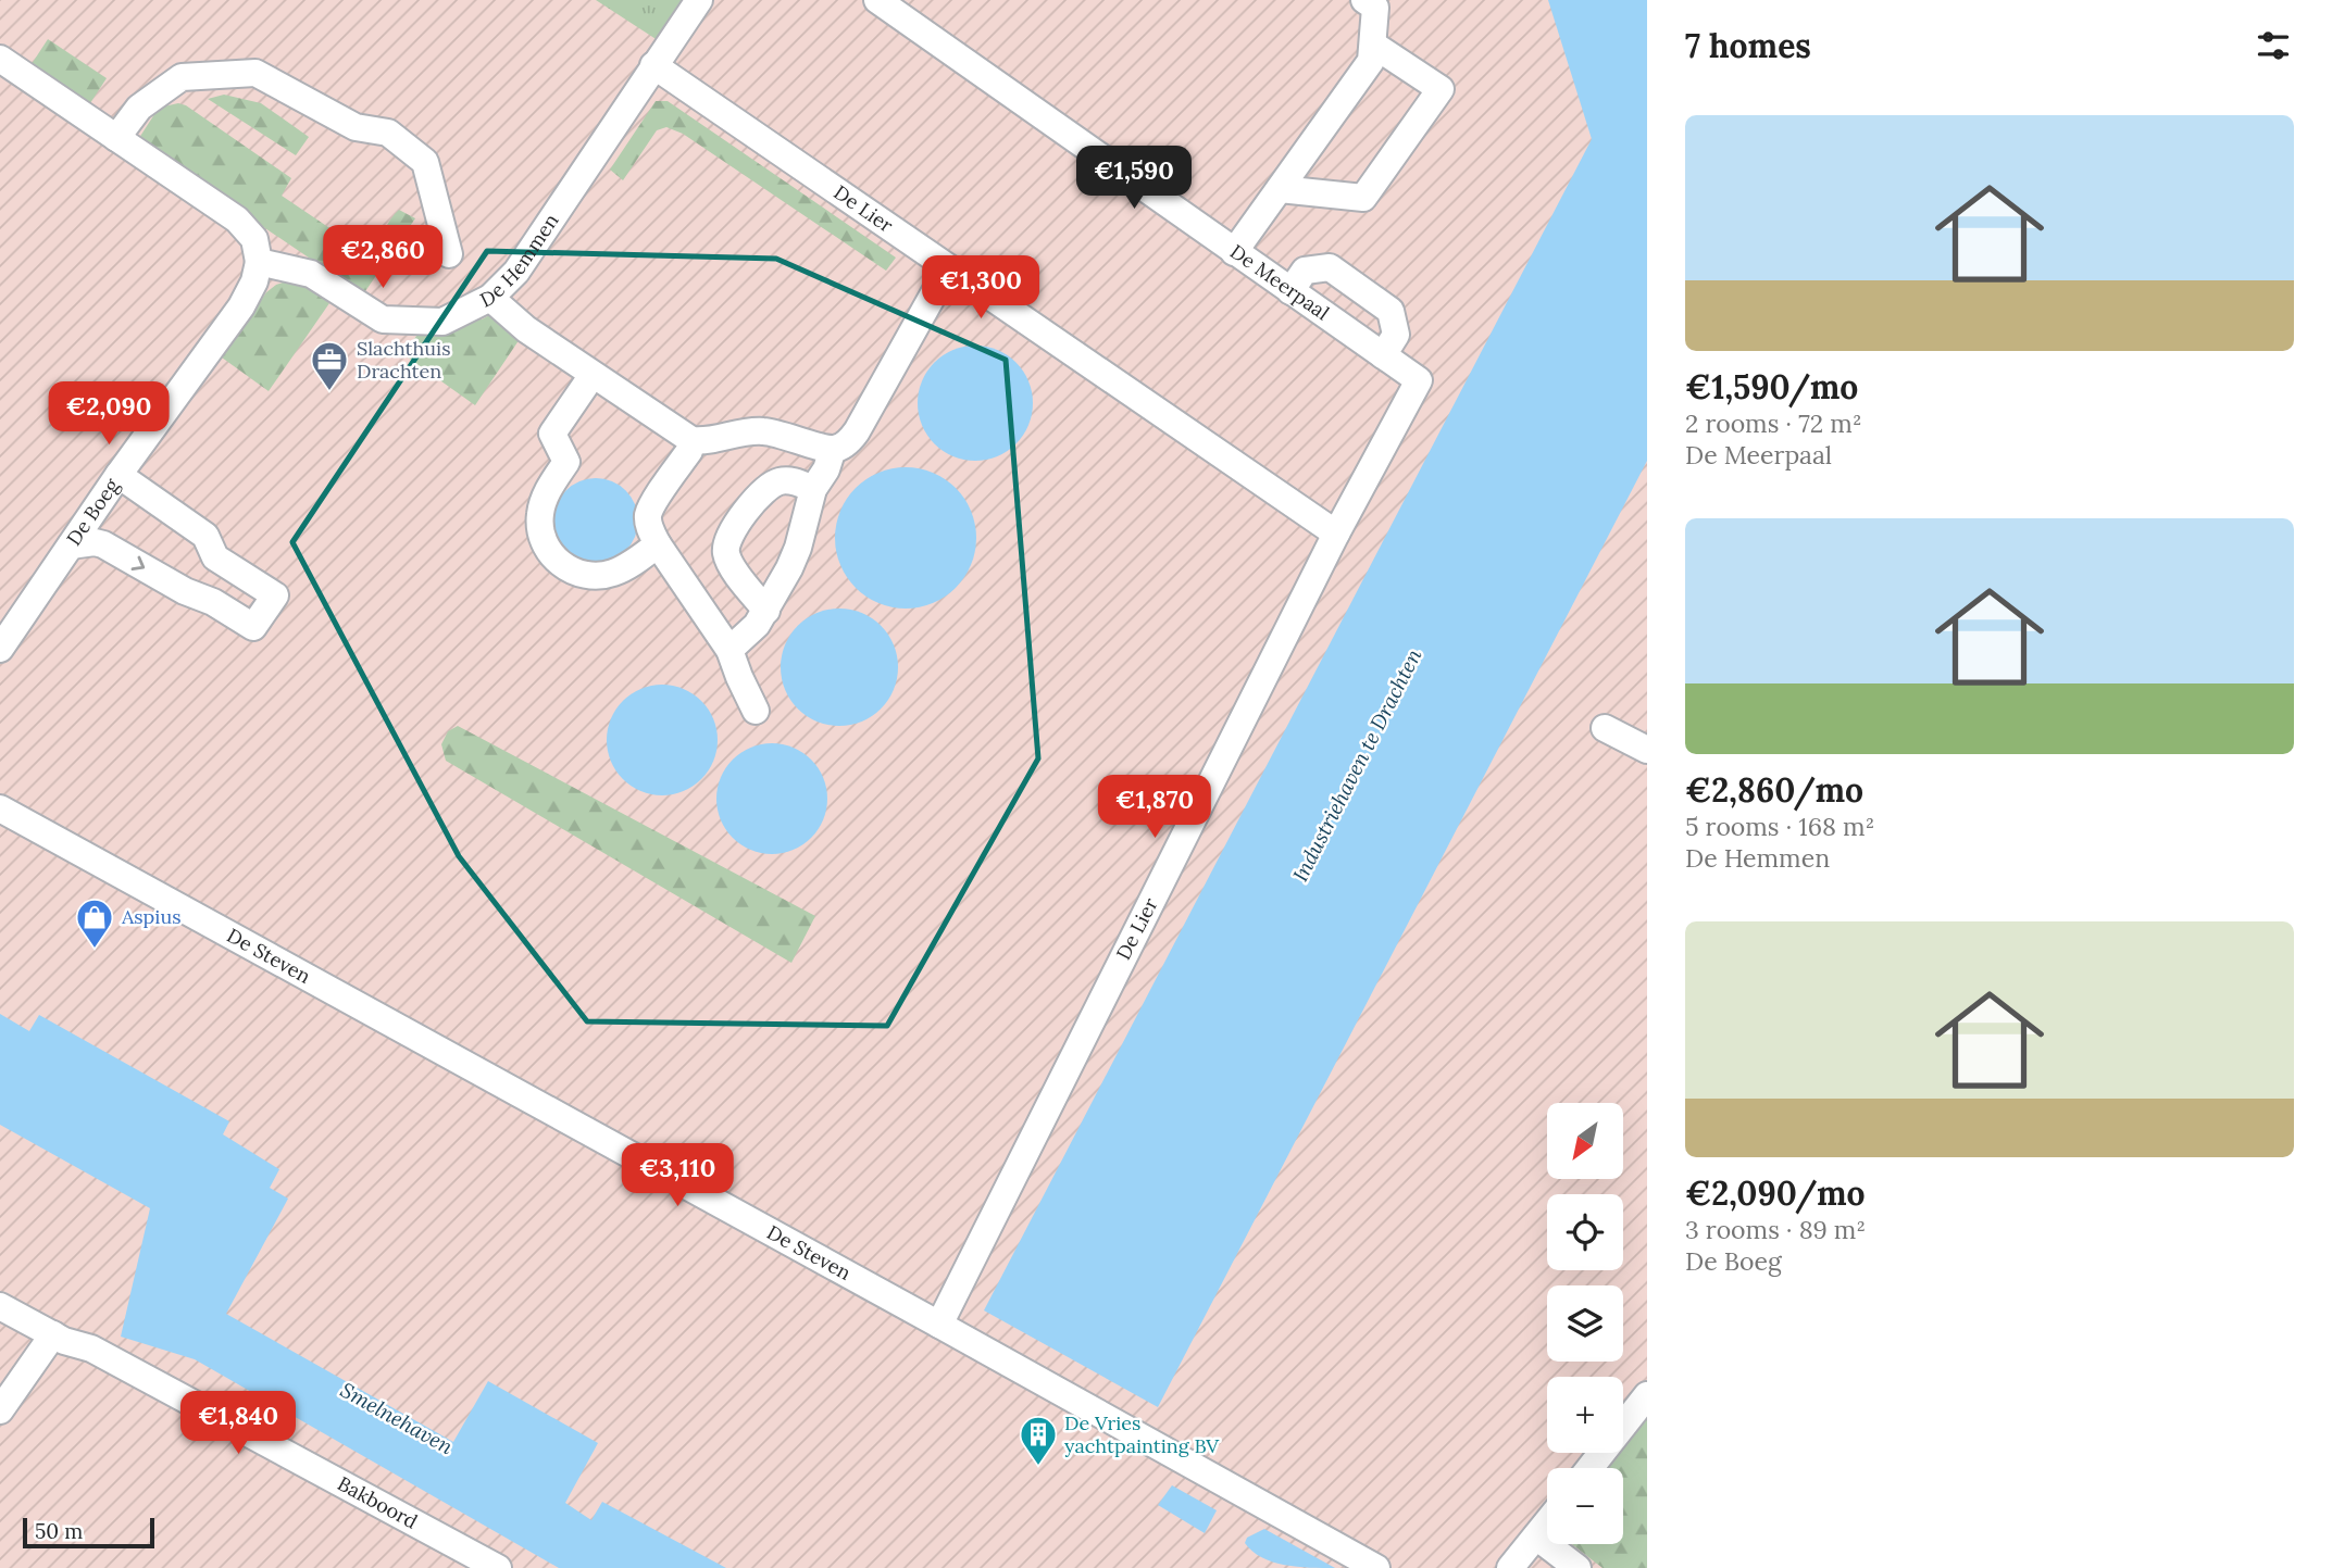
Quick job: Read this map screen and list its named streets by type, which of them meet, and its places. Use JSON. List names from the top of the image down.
{
  "streets": {
    "street": [
      "De Lier",
      "De Hemmen",
      "De Meerpaal",
      "De Boeg",
      "De Steven",
      "Bakboord"
    ]
  },
  "crossings": [
    ["De Lier", "De Hemmen"],
    ["De Lier", "De Meerpaal"],
    ["De Lier", "De Steven"],
    ["De Hemmen", "De Boeg"]
  ],
  "water": ["Industriehaven te Drachten", "Smelnehaven"],
  "places": {
    "office": ["Slachthuis Drachten"],
    "shop": ["Aspius"],
    "building": ["De Vries yachtpainting BV"]
  },
  "scale_bar": "50 m",
  "north": "bottom left",
  "page": {
    "heading": "7 homes",
    "list": [
      {
        "name": "€1,590/mo",
        "note": "2 rooms · 72 m² · De Meerpaal"
      },
      {
        "name": "€2,860/mo",
        "note": "5 rooms · 168 m² · De Hemmen"
      },
      {
        "name": "€2,090/mo",
        "note": "3 rooms · 89 m² · De Boeg"
      }
    ],
    "price": [
      "€1,590",
      "€2,860",
      "€1,300",
      "€2,090",
      "€1,870",
      "€3,110",
      "€1,840"
    ],
    "map_buttons": ["+", "−"],
    "scale": "50 m"
  }
}
